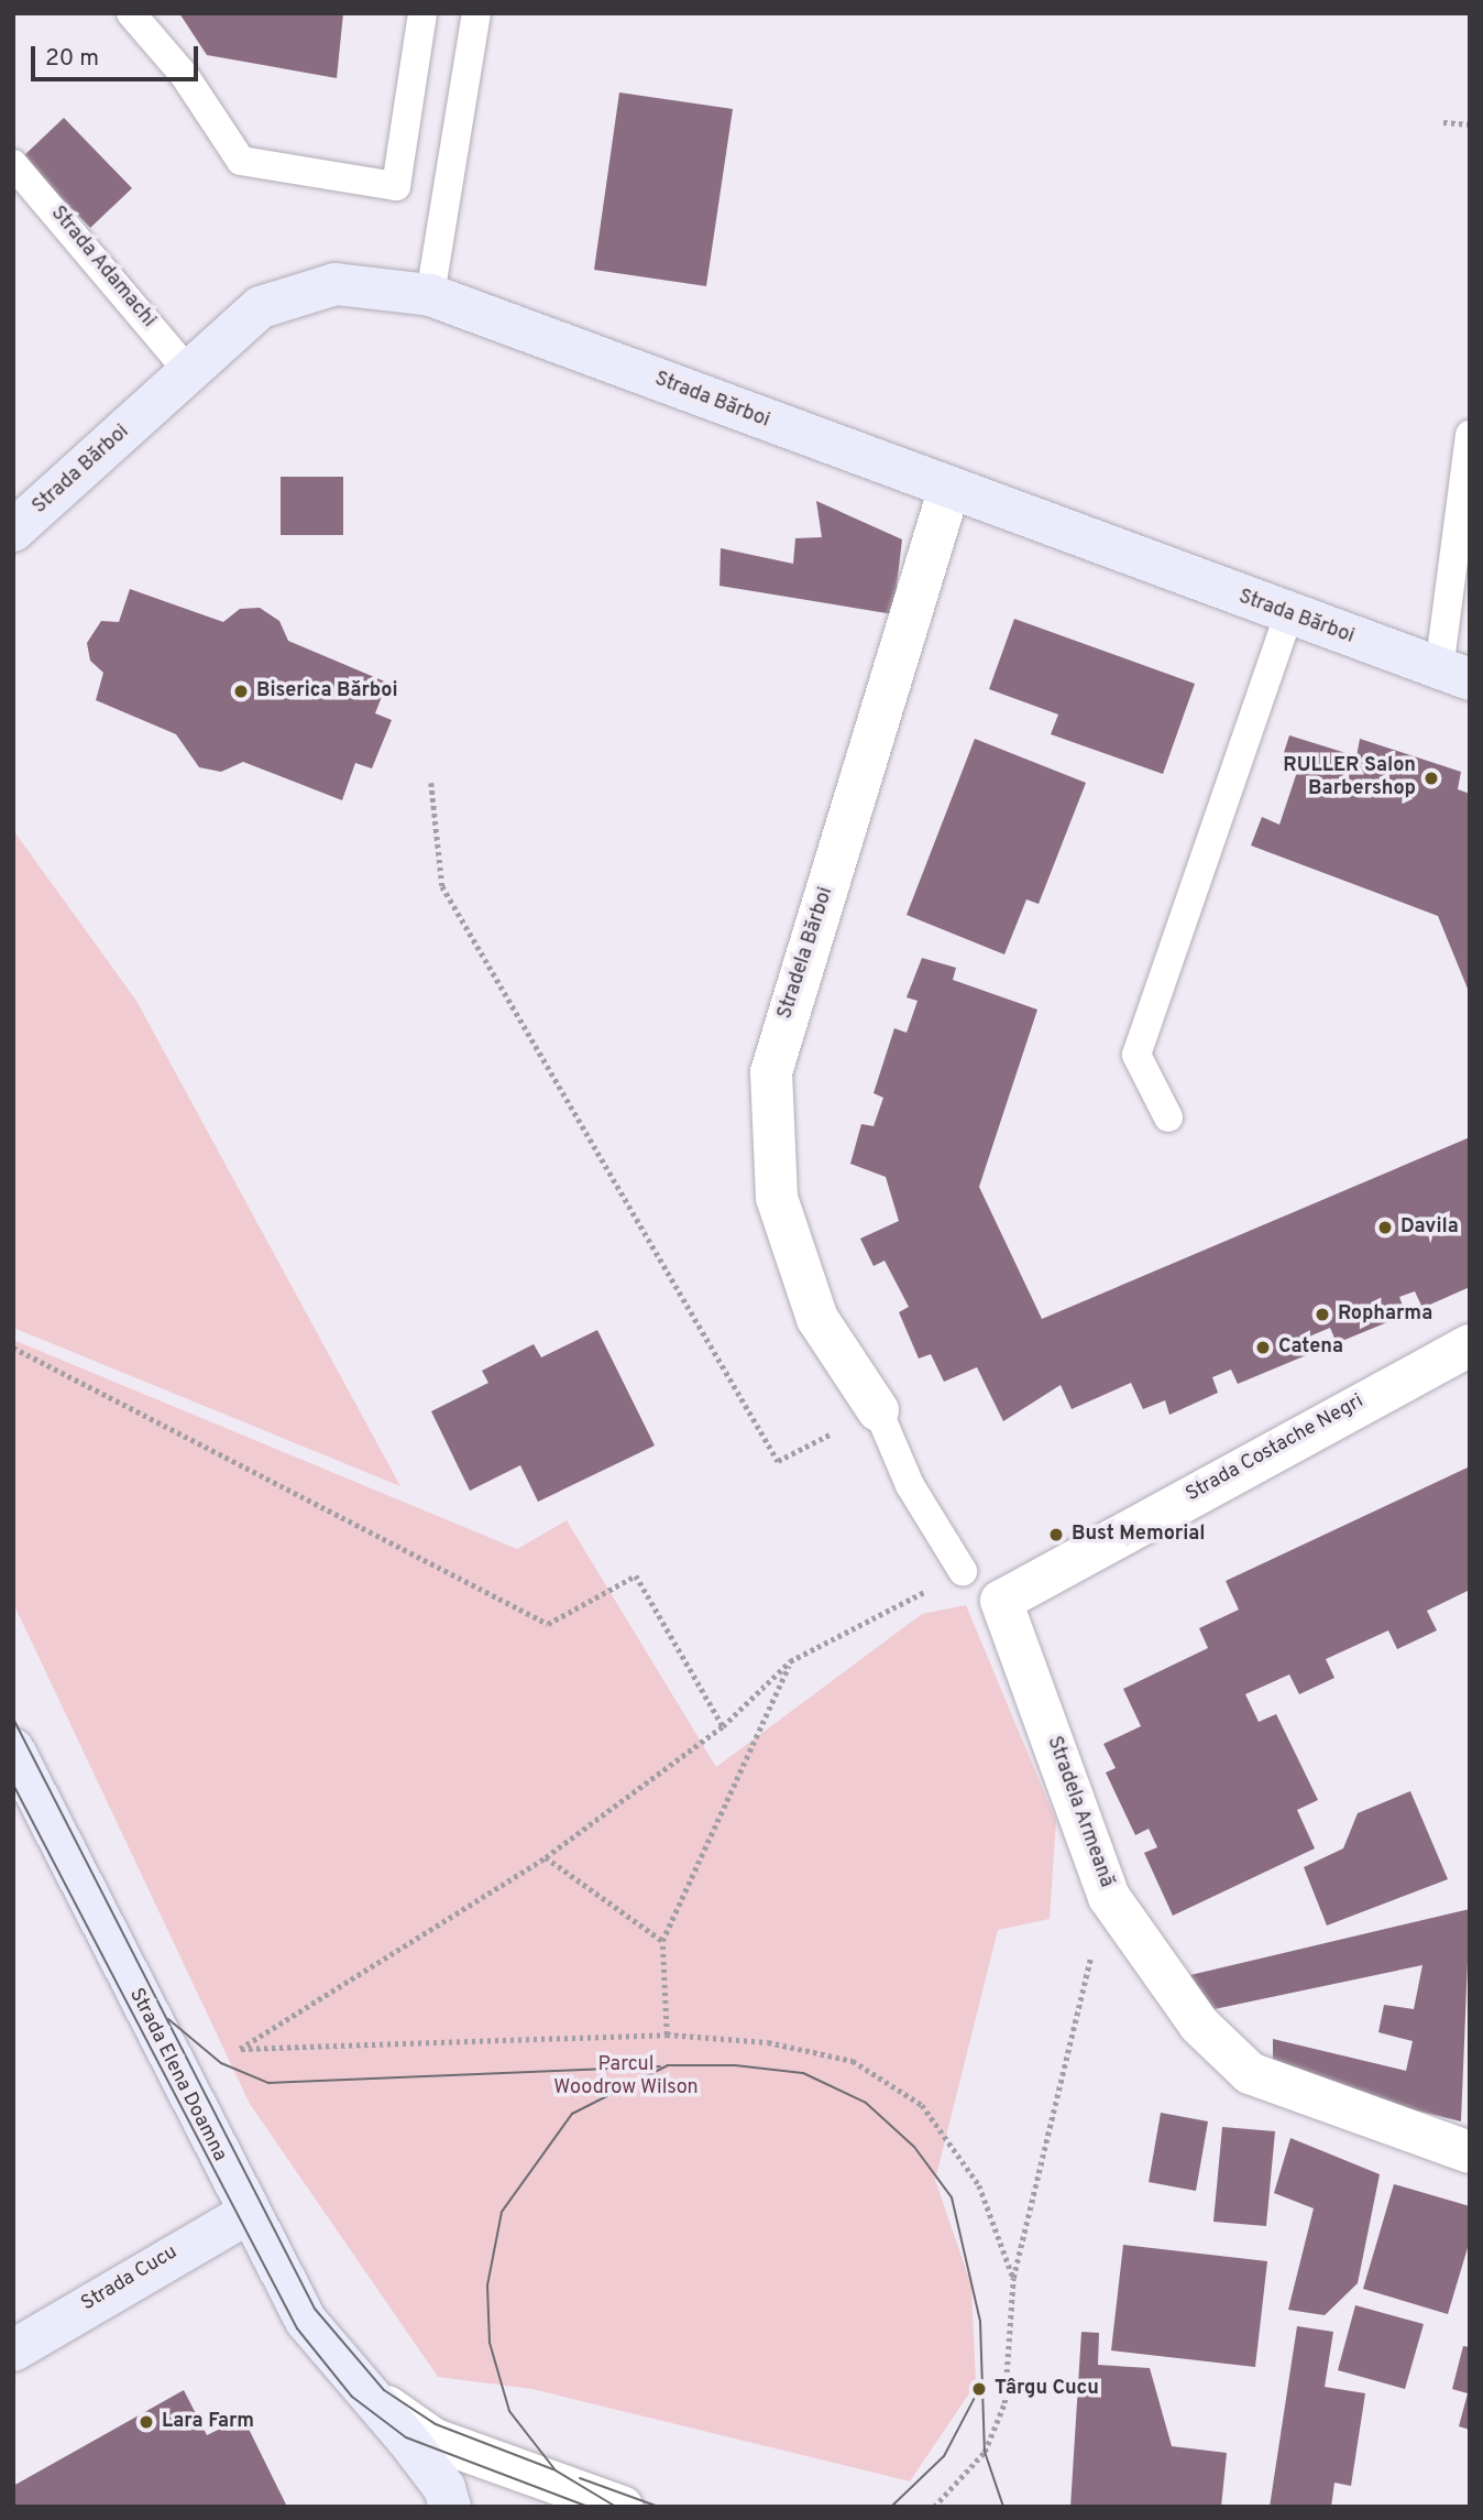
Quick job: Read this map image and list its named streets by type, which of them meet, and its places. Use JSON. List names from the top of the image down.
{
  "streets": {
    "street": [
      "Strada Bărboi",
      "Stradela Bărboi",
      "Strada Costache Negri",
      "Stradela Armeană",
      "Strada Elena Doamna",
      "Strada Cucu"
    ],
    "lane": ["Strada Adamachi"]
  },
  "crossings": [
    ["Strada Adamachi", "Strada Bărboi"],
    ["Strada Bărboi", "Stradela Bărboi"],
    ["Strada Costache Negri", "Stradela Armeană"],
    ["Strada Elena Doamna", "Strada Cucu"]
  ],
  "parks": ["Parcul Woodrow Wilson"],
  "places": [
    "Biserica Bărboi",
    "RULLER Salon Barbershop",
    "Davila",
    "Ropharma",
    "Catena",
    "Bust Memorial",
    "Târgu Cucu",
    "Lara Farm"
  ],
  "scale_bar": "20 m"
}
